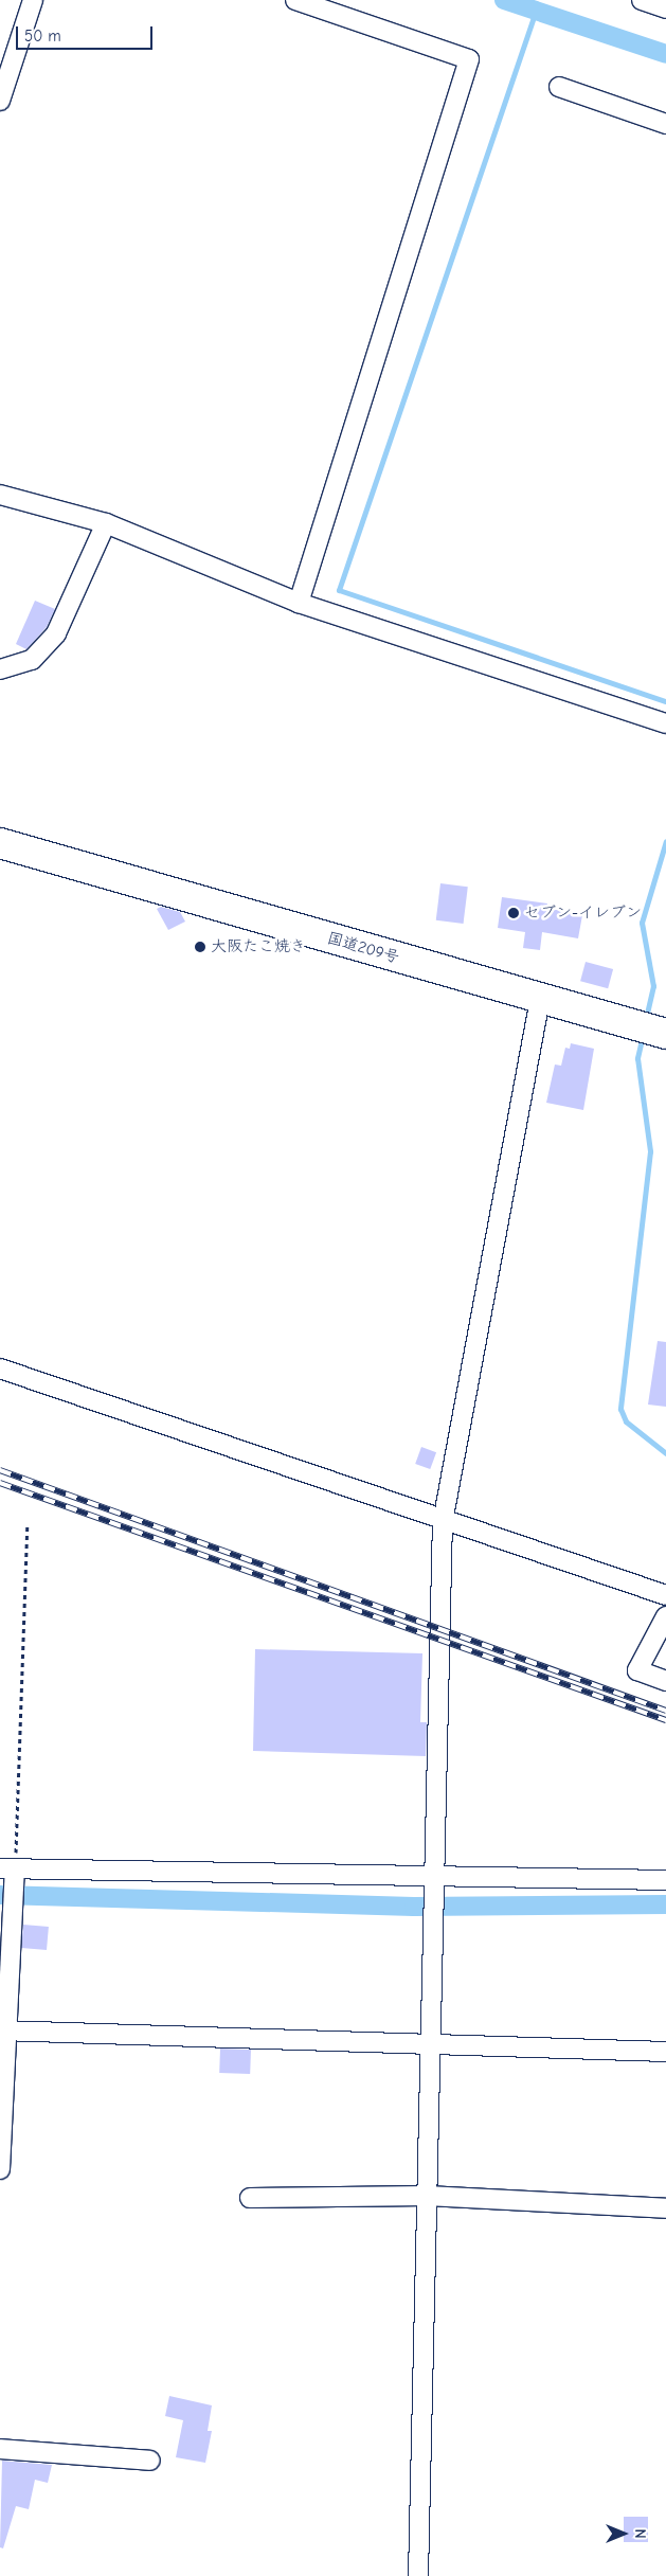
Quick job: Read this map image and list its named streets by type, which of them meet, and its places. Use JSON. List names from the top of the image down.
{
  "streets": {
    "highway": ["国道209号"]
  },
  "places": ["セブン-イレブン", "大阪たこ焼き"],
  "scale_bar": "50 m",
  "north": "right"
}
